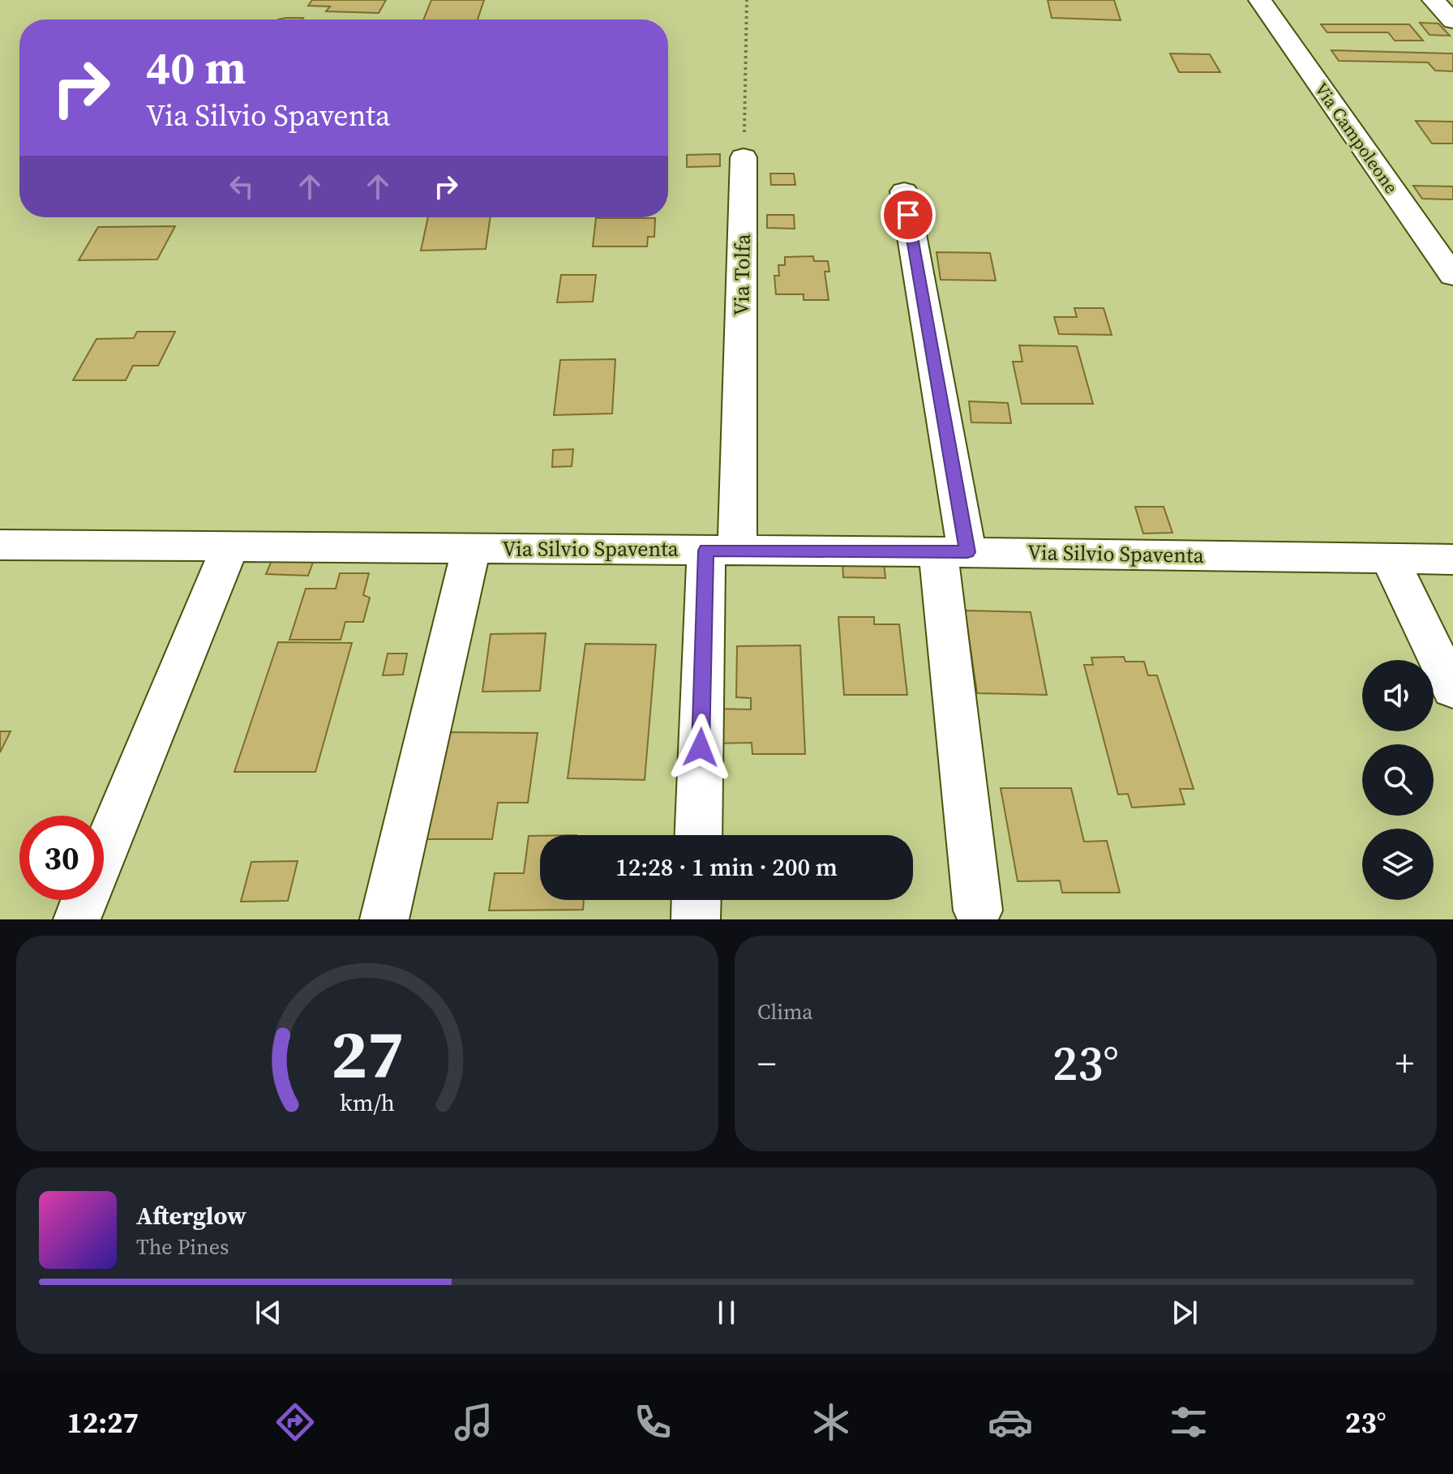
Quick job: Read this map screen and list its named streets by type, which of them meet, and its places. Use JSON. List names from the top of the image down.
{
  "streets": {
    "street": ["Via Campoleone", "Via Tolfa", "Via Silvio Spaventa"]
  },
  "crossings": [
    ["Via Tolfa", "Via Silvio Spaventa"]
  ],
  "page": {
    "turn": ["40 m", "Via Silvio Spaventa"],
    "limit": "30",
    "trip": "12:28 · 1 min · 200 m",
    "tile": "Clima",
    "heat": ["−", "23°", "+"],
    "song": ["Afterglow", "The Pines"],
    "tabs": ["12:27", "23°"],
    "gauge": ["27", "km/h"]
  }
}
